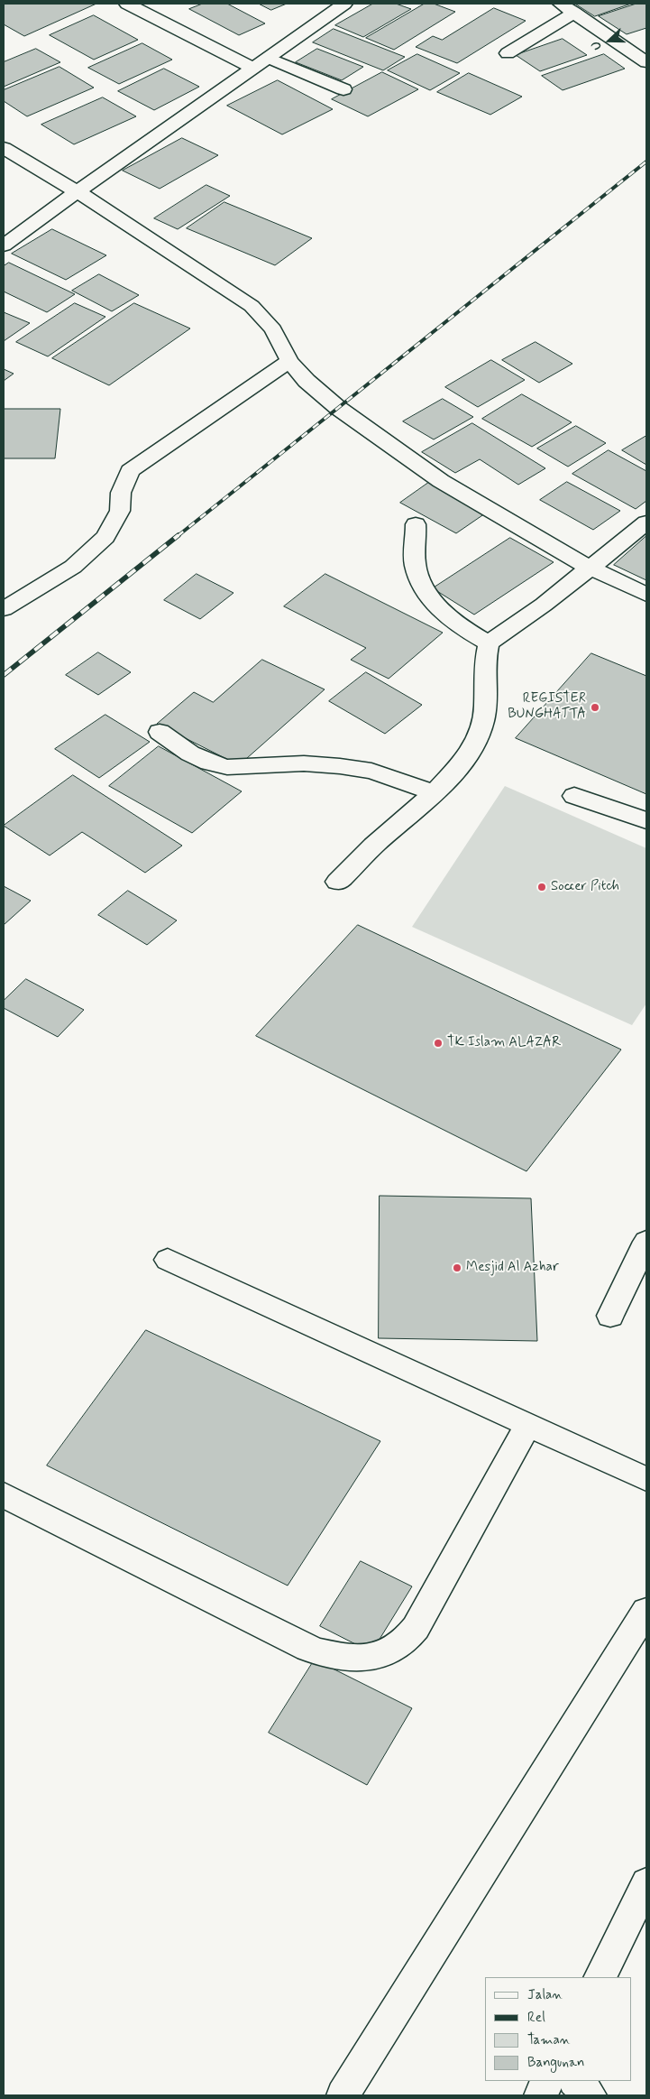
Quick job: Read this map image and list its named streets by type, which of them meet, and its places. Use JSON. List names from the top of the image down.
{
  "places": [
    "REGISTER BUNGHATTA",
    "Soccer Pitch",
    "TK Islam ALAZAR",
    "Mesjid Al Azhar"
  ],
  "legend": [
    "Jalan",
    "Rel",
    "Taman",
    "Bangunan"
  ],
  "north": "left"
}
